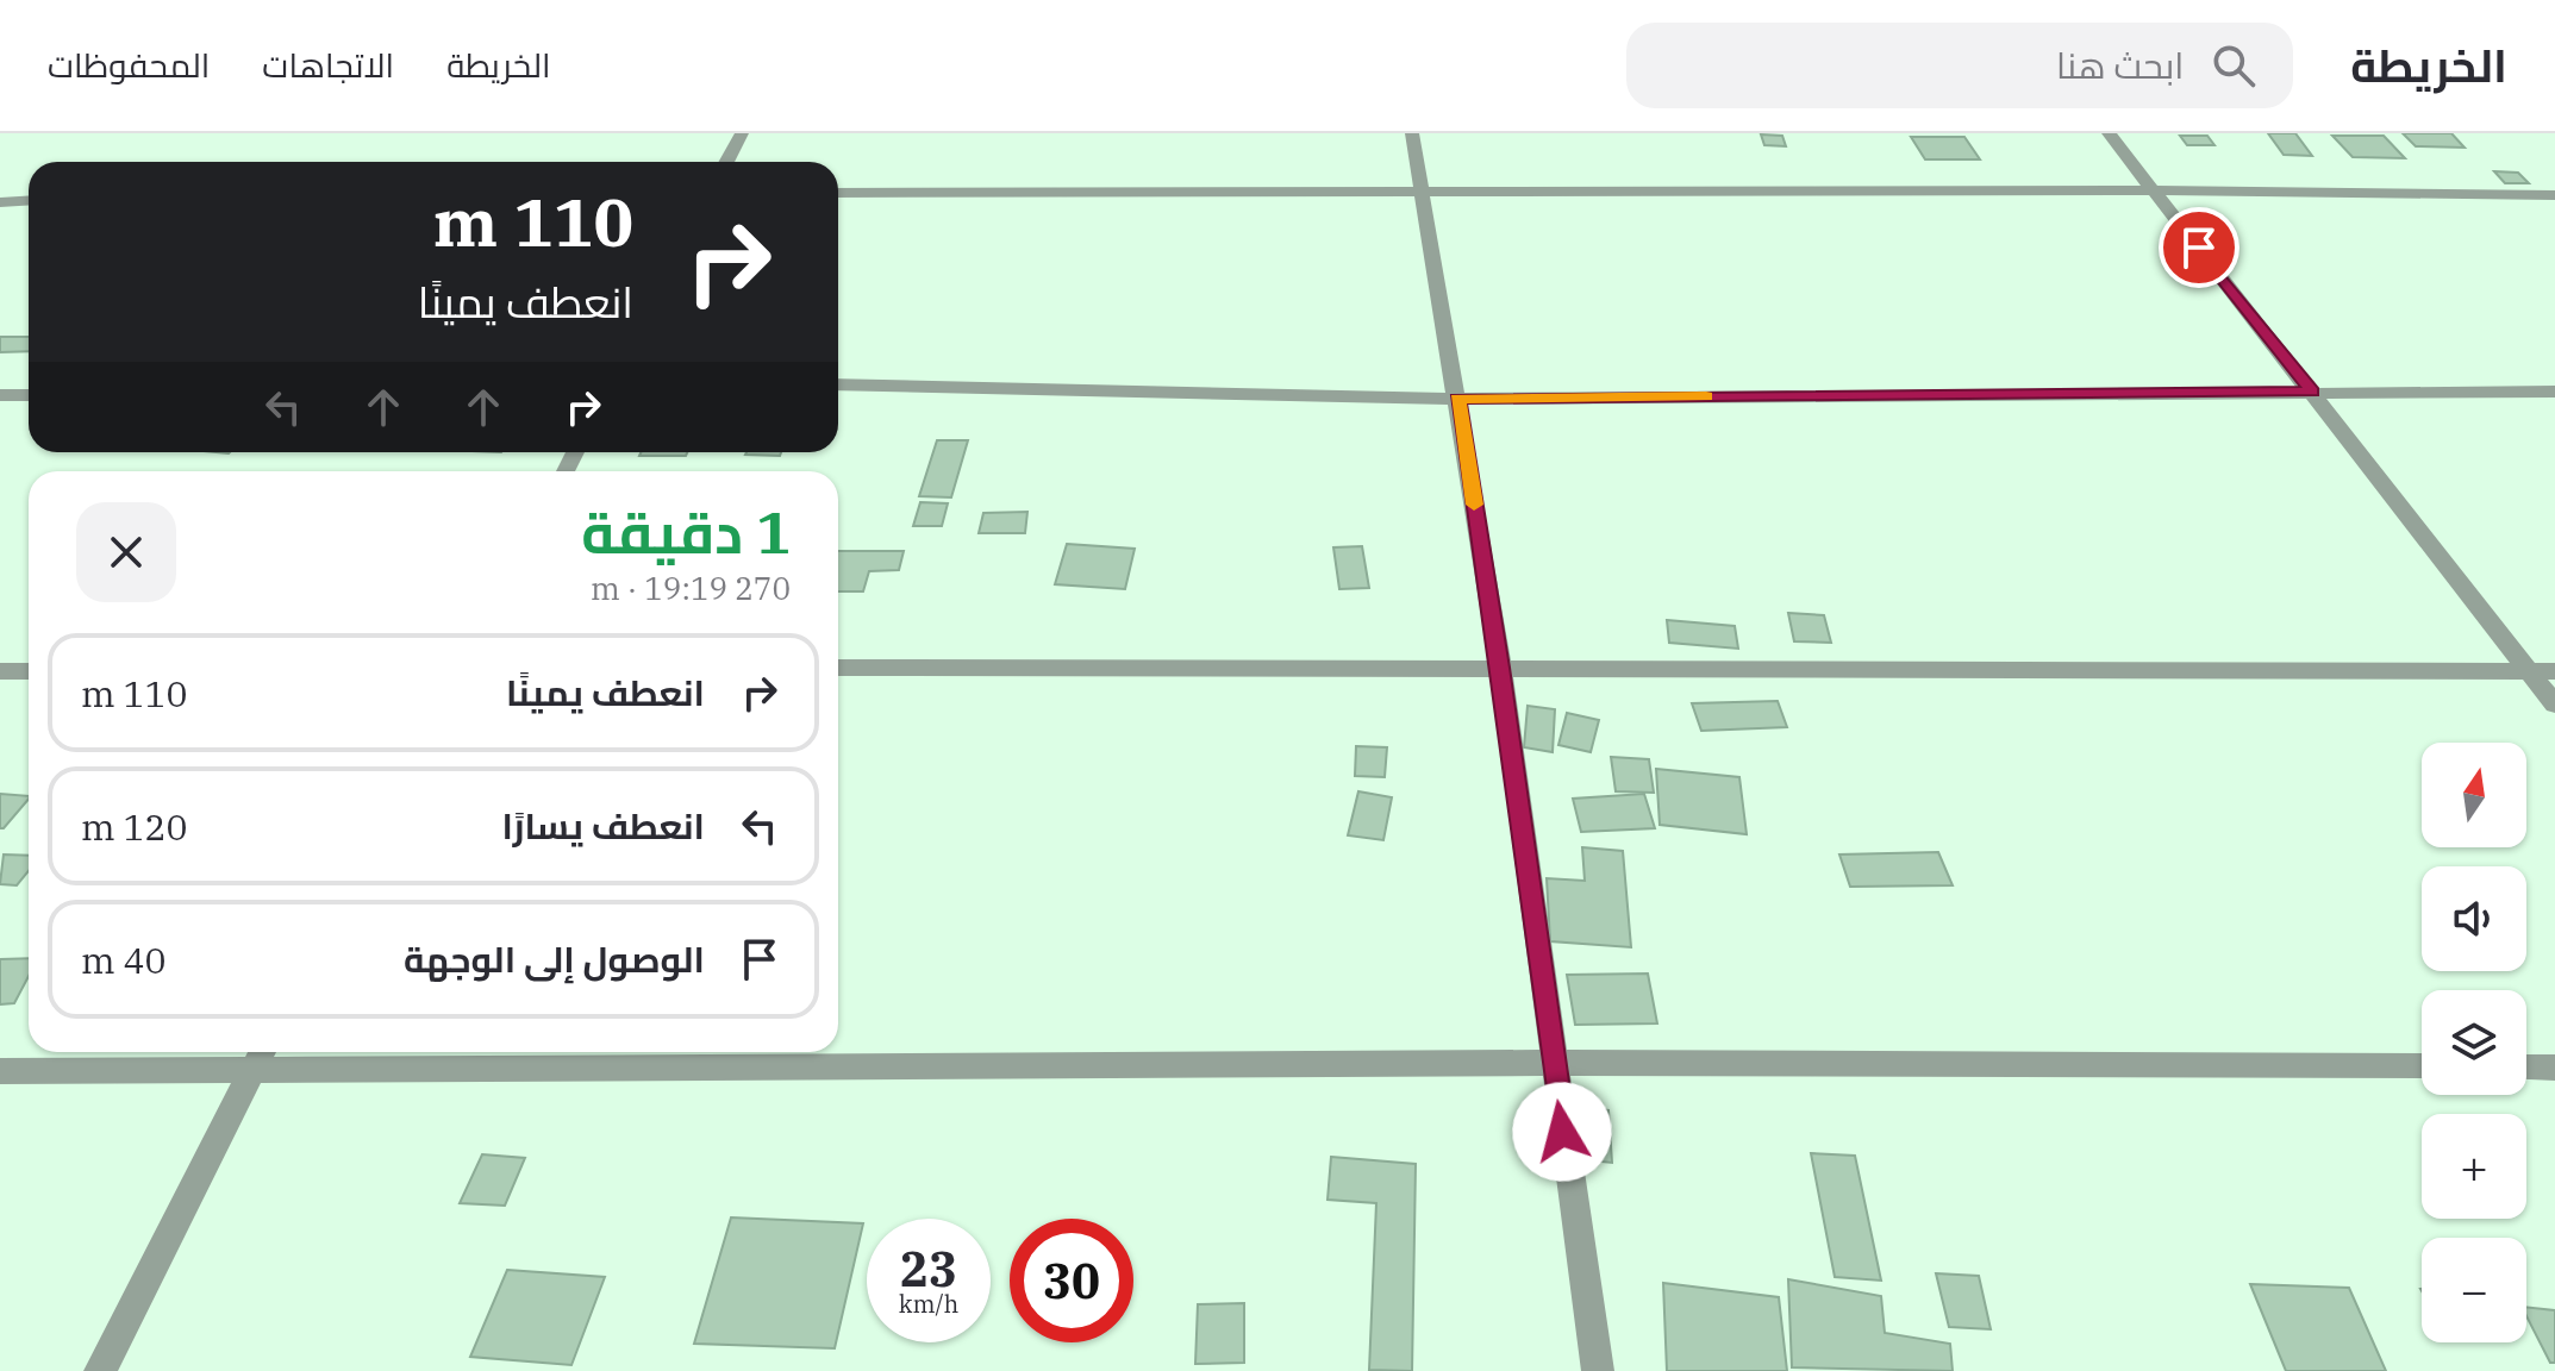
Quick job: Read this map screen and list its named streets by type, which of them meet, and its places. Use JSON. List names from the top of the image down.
{
  "north": "top",
  "page": {
    "header": "الخريطة",
    "search": "ابحث هنا",
    "nav": ["الخريطة", "الاتجاهات", "المحفوظات"],
    "turn": ["110 m", "انعطف يمينًا"],
    "heading": ["1 دقيقة", "270 m · 19:19"],
    "list": [
      {
        "name": "انعطف يمينًا",
        "value": "110 m"
      },
      {
        "name": "انعطف يسارًا",
        "value": "120 m"
      },
      {
        "name": "الوصول إلى الوجهة",
        "value": "40 m"
      }
    ],
    "map_buttons": ["+", "−"],
    "speed": "23 km/h",
    "limit": "30"
  }
}
